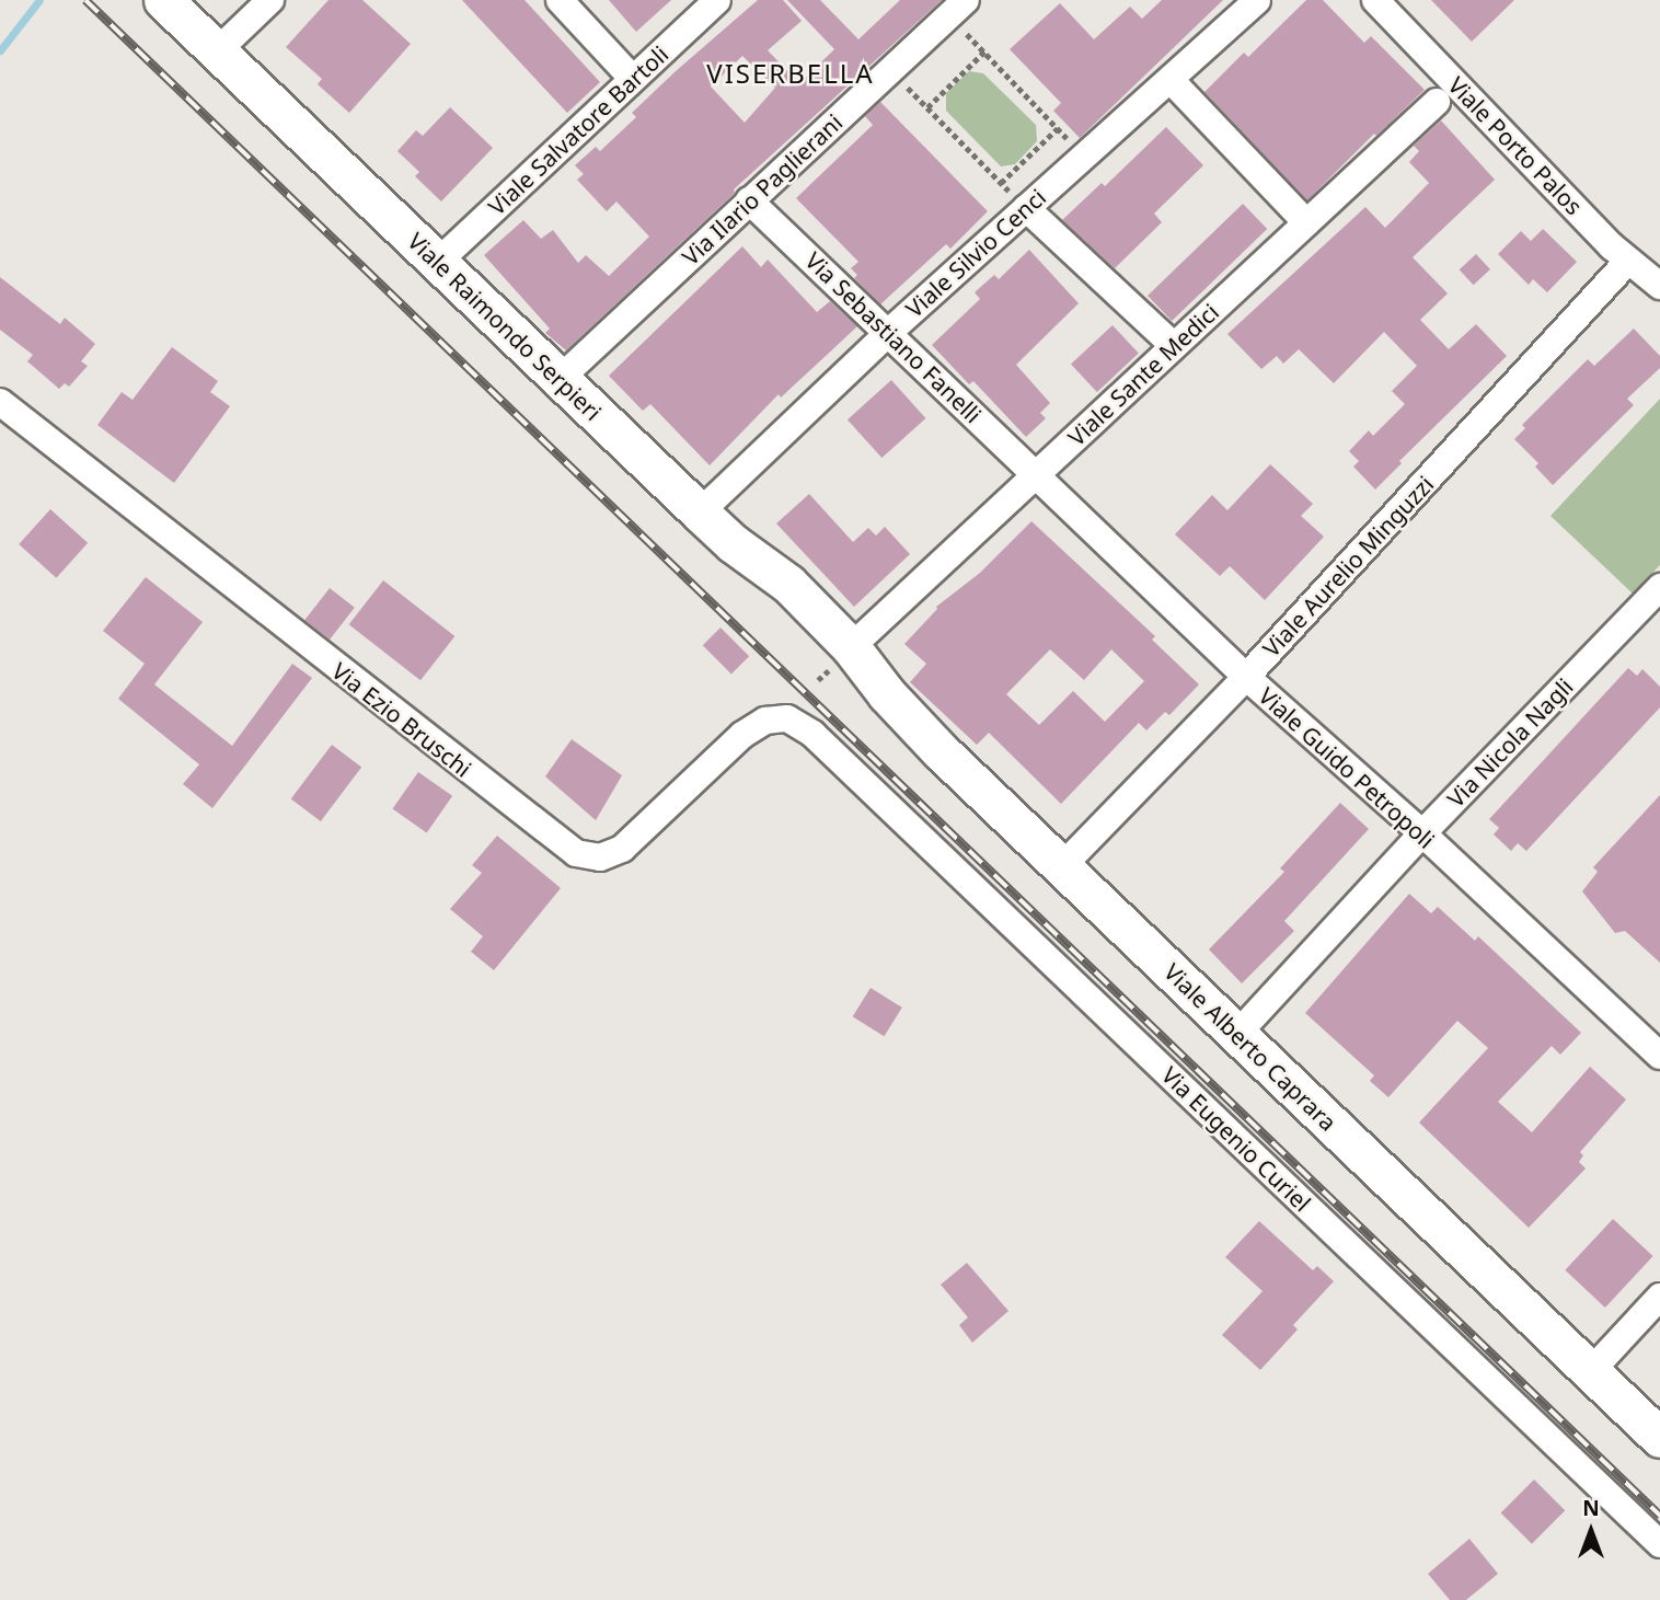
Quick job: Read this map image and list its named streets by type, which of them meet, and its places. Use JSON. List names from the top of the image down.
{
  "streets": {
    "street": [
      "Viale Salvatore Bartoli",
      "Viale Porto Palos",
      "Via Ilario Paglierani",
      "Viale Silvio Cenci",
      "Viale Raimondo Serpieri",
      "Via Sebastiano Fanelli",
      "Viale Sante Medici",
      "Viale Aurelio Minguzzi",
      "Via Ezio Bruschi",
      "Via Nicola Nagli",
      "Viale Guido Petropoli",
      "Viale Alberto Caprara",
      "Via Eugenio Curiel"
    ]
  },
  "crossings": [
    ["Viale Salvatore Bartoli", "Viale Raimondo Serpieri"],
    ["Viale Porto Palos", "Viale Aurelio Minguzzi"],
    ["Via Ilario Paglierani", "Viale Raimondo Serpieri"],
    ["Via Ilario Paglierani", "Via Sebastiano Fanelli"],
    ["Viale Silvio Cenci", "Viale Raimondo Serpieri"],
    ["Viale Silvio Cenci", "Via Sebastiano Fanelli"],
    ["Viale Raimondo Serpieri", "Viale Sante Medici"],
    ["Viale Raimondo Serpieri", "Viale Alberto Caprara"],
    ["Via Sebastiano Fanelli", "Viale Sante Medici"],
    ["Via Sebastiano Fanelli", "Viale Guido Petropoli"],
    ["Viale Sante Medici", "Viale Guido Petropoli"],
    ["Viale Sante Medici", "Viale Alberto Caprara"],
    ["Viale Aurelio Minguzzi", "Viale Guido Petropoli"],
    ["Viale Aurelio Minguzzi", "Viale Alberto Caprara"],
    ["Via Ezio Bruschi", "Via Eugenio Curiel"],
    ["Via Nicola Nagli", "Viale Guido Petropoli"],
    ["Via Nicola Nagli", "Viale Alberto Caprara"]
  ],
  "districts": ["VISERBELLA"],
  "north": "top"
}
